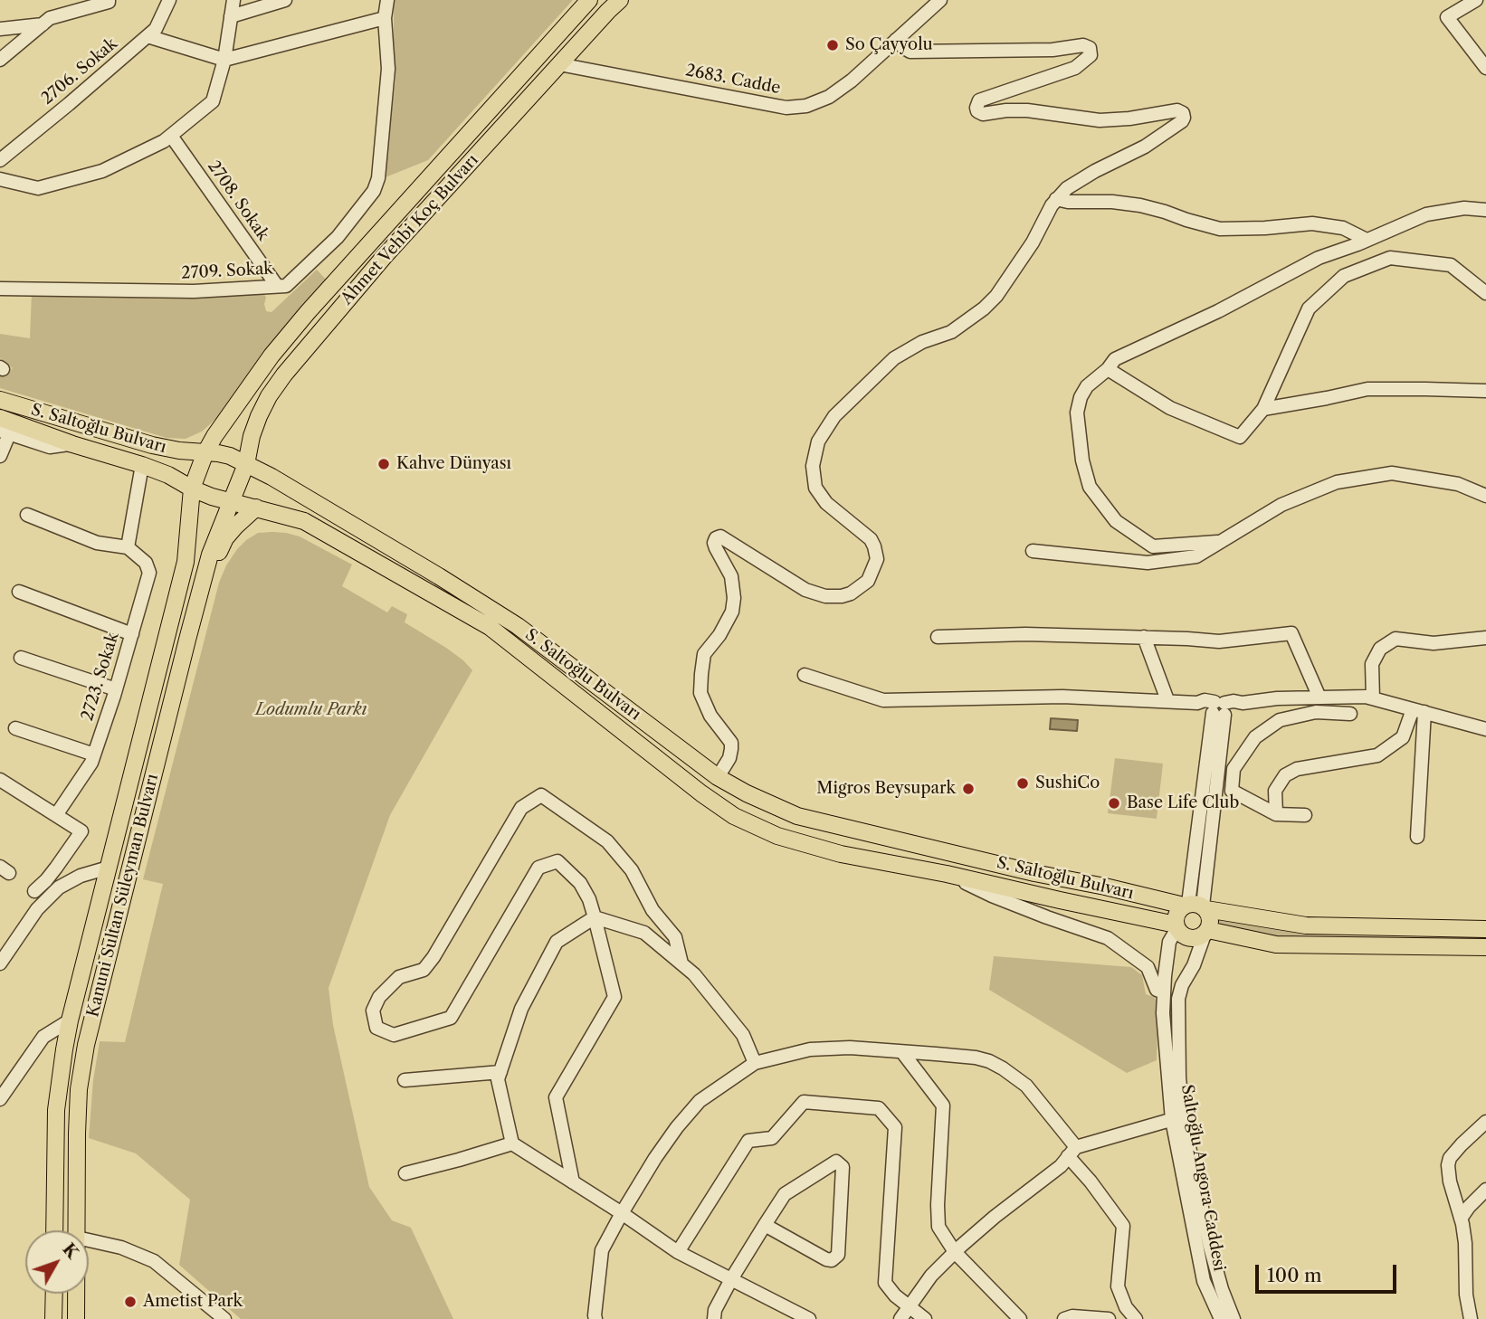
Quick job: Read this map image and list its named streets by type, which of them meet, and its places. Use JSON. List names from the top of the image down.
{
  "streets": {
    "main road": ["Ahmet Vehbi Koç Bulvarı", "S. Saltoğlu Bulvarı", "Kanuni Sultan Süleyman Bulvarı"],
    "street": [
      "2706. Sokak",
      "2683. Cadde",
      "2708. Sokak",
      "2709. Sokak",
      "2723. Sokak",
      "Saltoğlu Angora Caddesi"
    ]
  },
  "crossings": [
    ["2683. Cadde", "Ahmet Vehbi Koç Bulvarı"],
    ["2708. Sokak", "2709. Sokak"],
    ["Ahmet Vehbi Koç Bulvarı", "S. Saltoğlu Bulvarı"],
    ["Ahmet Vehbi Koç Bulvarı", "Kanuni Sultan Süleyman Bulvarı"],
    ["S. Saltoğlu Bulvarı", "Kanuni Sultan Süleyman Bulvarı"],
    ["S. Saltoğlu Bulvarı", "Saltoğlu Angora Caddesi"]
  ],
  "parks": ["Lodumlu Parkı"],
  "places": [
    "So Çayyolu",
    "Kahve Dünyası",
    "SushiCo",
    "Migros Beysupark",
    "Base Life Club",
    "Ametist Park"
  ],
  "scale_bar": "100 m",
  "north": "top right"
}
